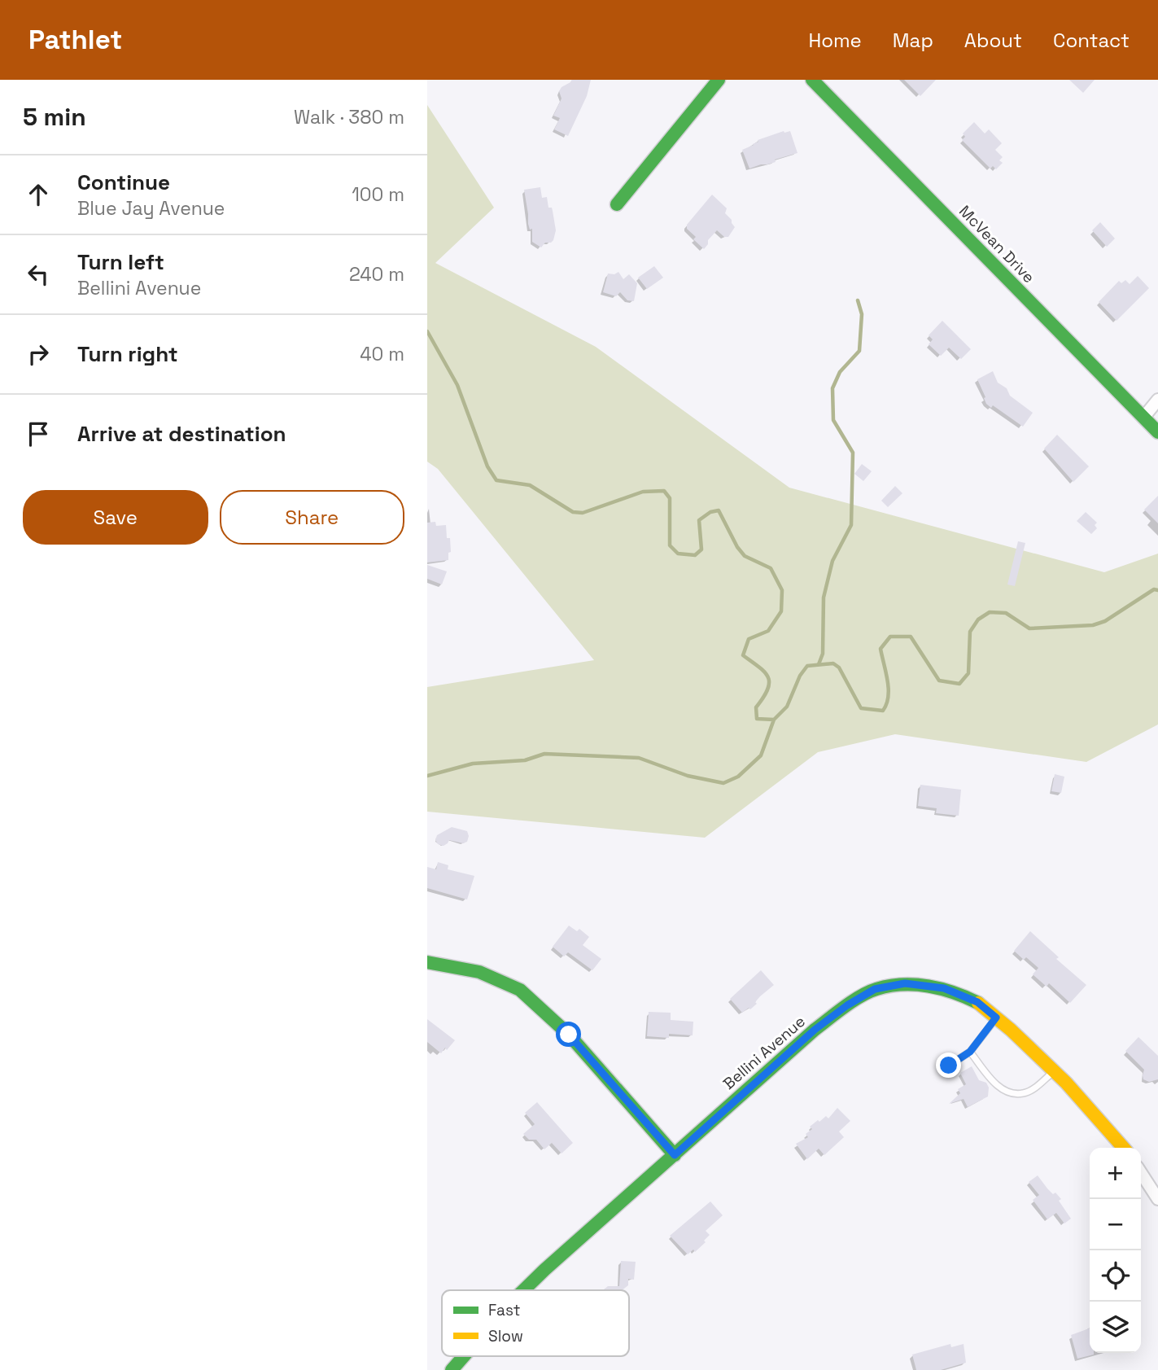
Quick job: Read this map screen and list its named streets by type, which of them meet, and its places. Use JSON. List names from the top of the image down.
{
  "streets": {
    "street": ["McVean Drive", "Bellini Avenue"]
  },
  "legend": ["Fast", "Slow"],
  "page": {
    "header": "Pathlet",
    "nav": [
      "Home",
      "Map",
      "About",
      "Contact"
    ],
    "heading": ["5 min", "Walk · 380 m"],
    "list": [
      ["Continue", "Blue Jay Avenue", "100 m"],
      ["Turn left", "Bellini Avenue", "240 m"],
      ["Turn right", "40 m"],
      "Arrive at destination"
    ],
    "buttons": ["Save", "Share"],
    "map_buttons": ["+", "−"]
  }
}
